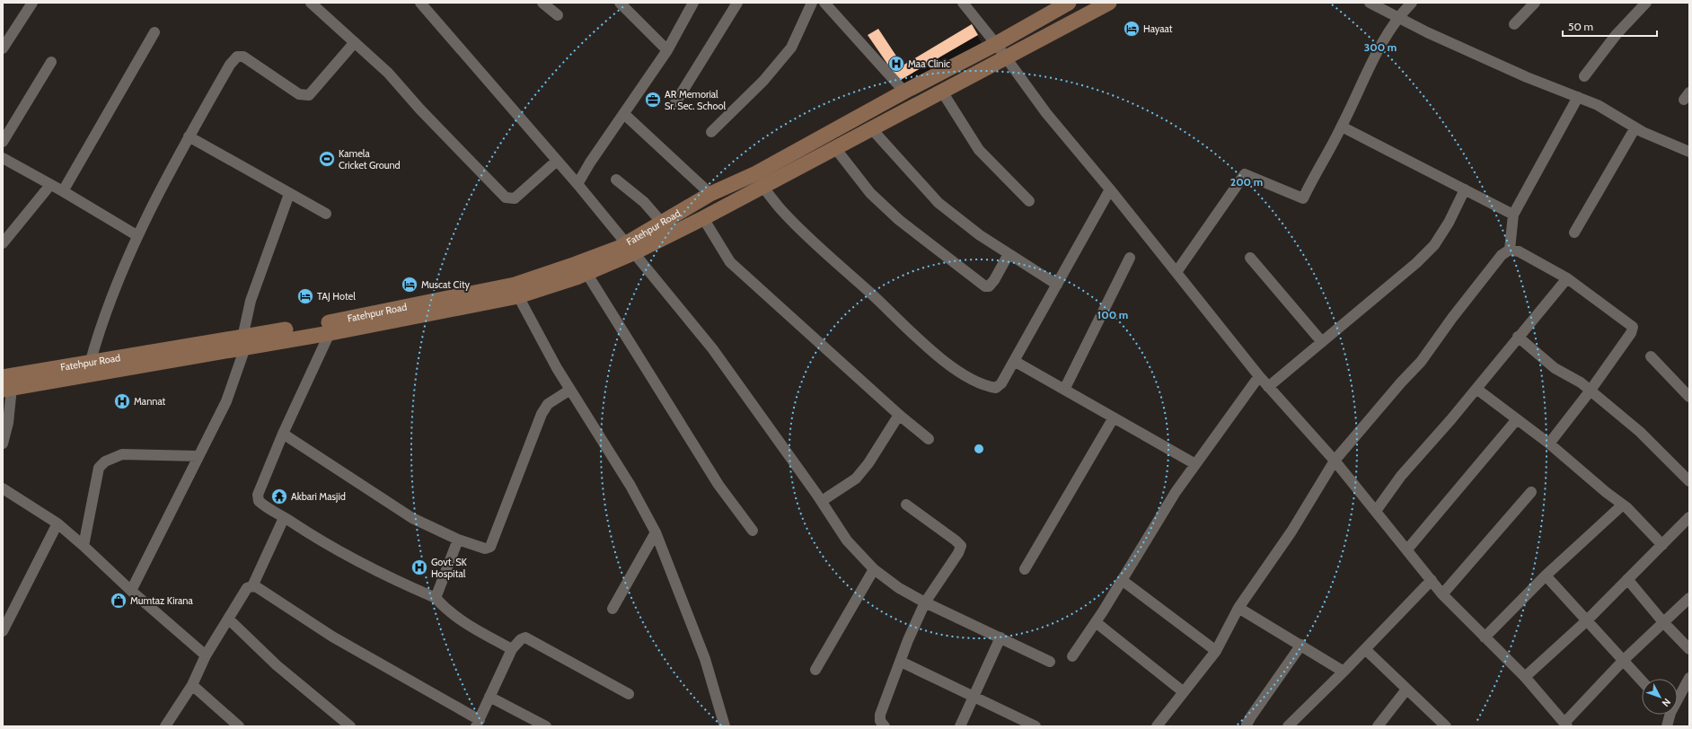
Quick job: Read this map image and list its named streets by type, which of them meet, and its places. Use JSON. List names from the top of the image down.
{
  "streets": {
    "street": ["Fatehpur Road"]
  },
  "places": {
    "hotel": ["Hayaat", "Muscat City", "TAJ Hotel"],
    "hospital": ["Maa Clinic", "Mannat", "Govt. SK Hospital"],
    "office": ["AR Memorial Sr. Sec. School"],
    "sports": ["Kamela Cricket Ground"],
    "temple": ["Akbari Masjid"],
    "shop": ["Mumtaz Kirana"]
  },
  "scale_bar": "50 m",
  "north": "bottom right",
  "rings": ["300 m", "200 m", "100 m"]
}
